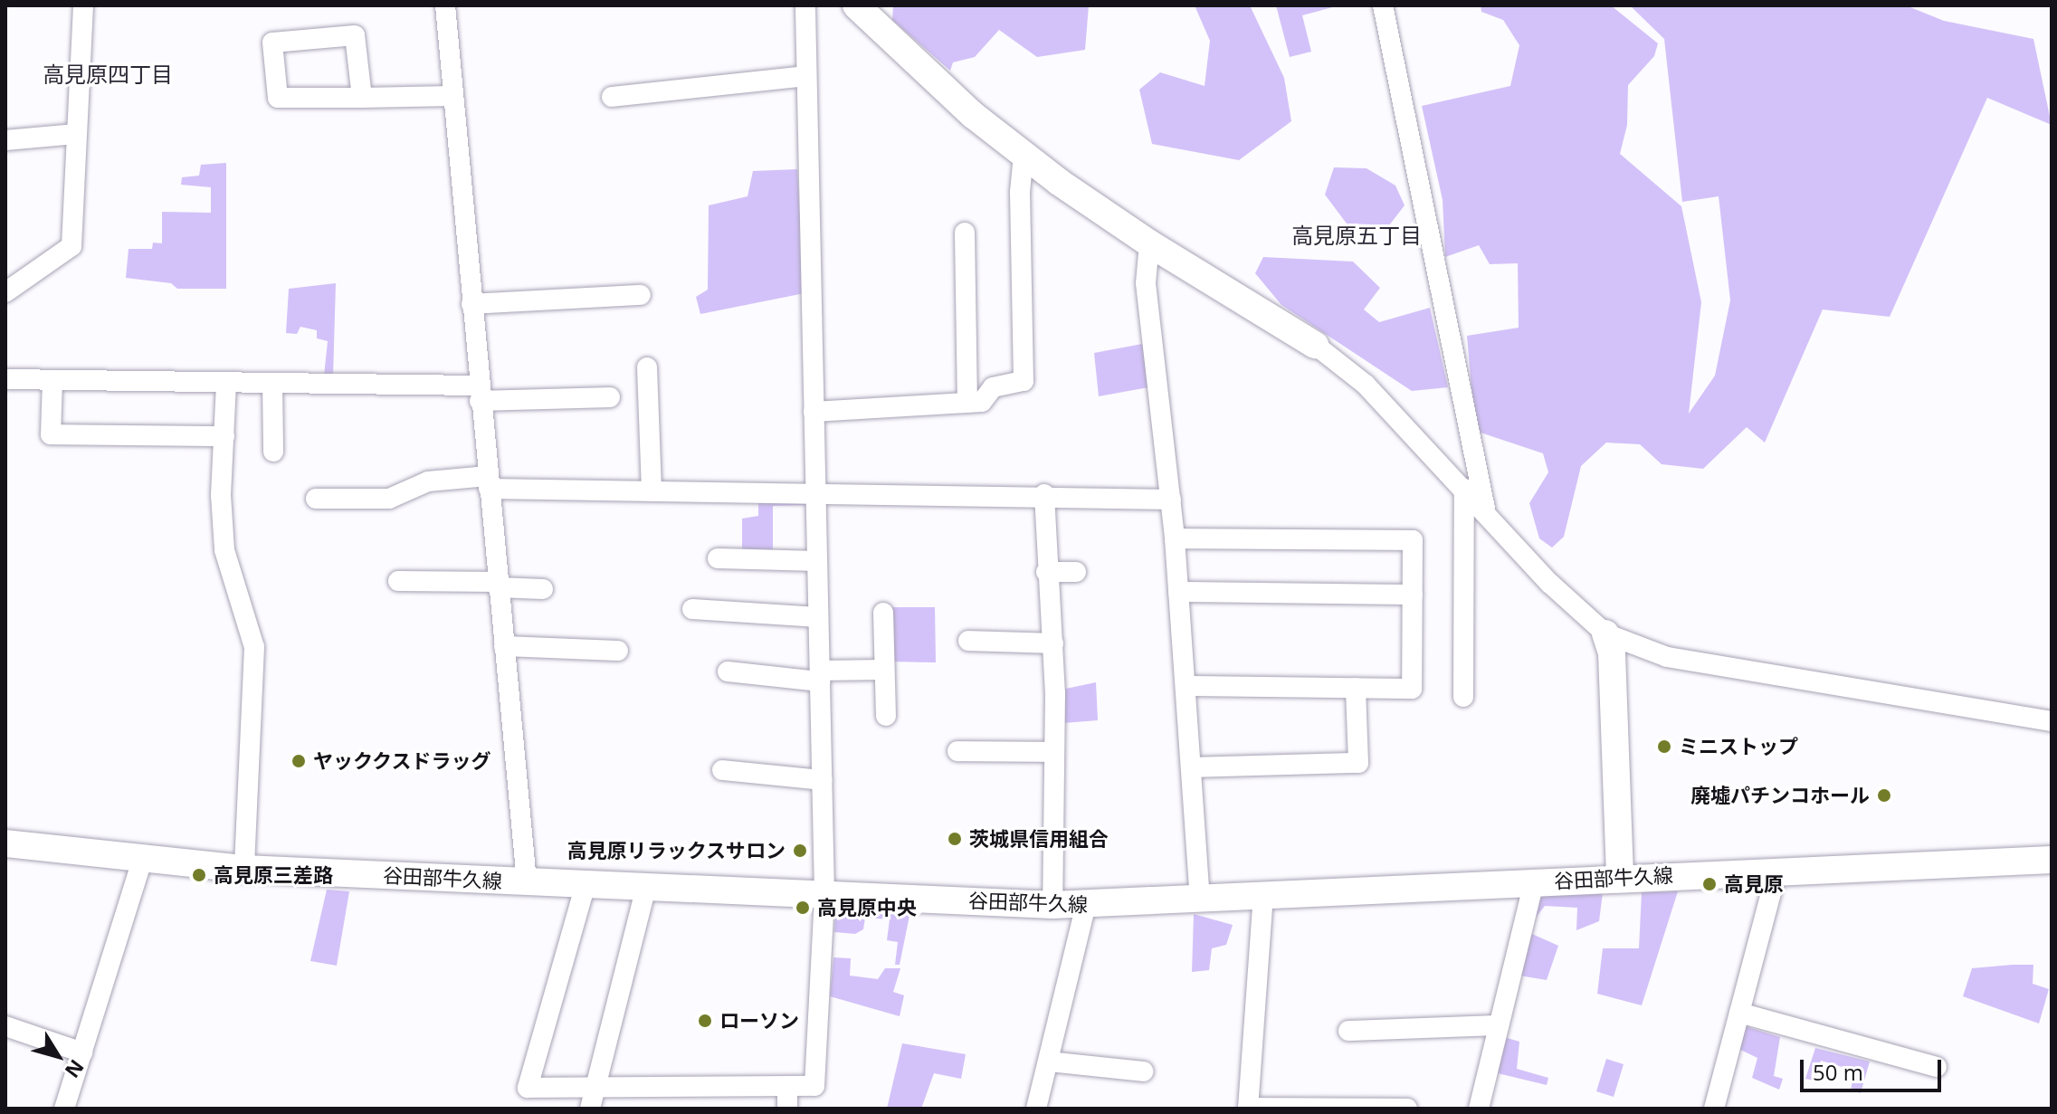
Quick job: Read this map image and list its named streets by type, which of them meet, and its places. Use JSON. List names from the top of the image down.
{
  "streets": {
    "main road": ["谷田部牛久線"]
  },
  "districts": ["高見原四丁目", "高見原五丁目"],
  "places": [
    "ミニストップ",
    "ヤッククスドラッグ",
    "廃墟パチンコホール",
    "茨城県信用組合",
    "高見原リラックスサロン",
    "高見原三差路",
    "高見原",
    "高見原中央",
    "ローソン"
  ],
  "scale_bar": "50 m",
  "north": "bottom right"
}
